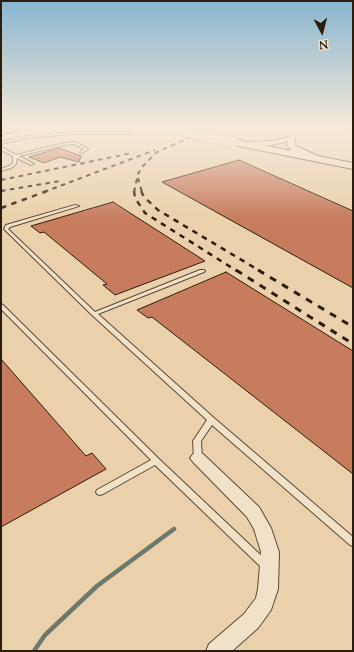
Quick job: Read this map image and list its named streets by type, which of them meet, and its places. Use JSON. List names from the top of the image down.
{
  "north": "bottom"
}
